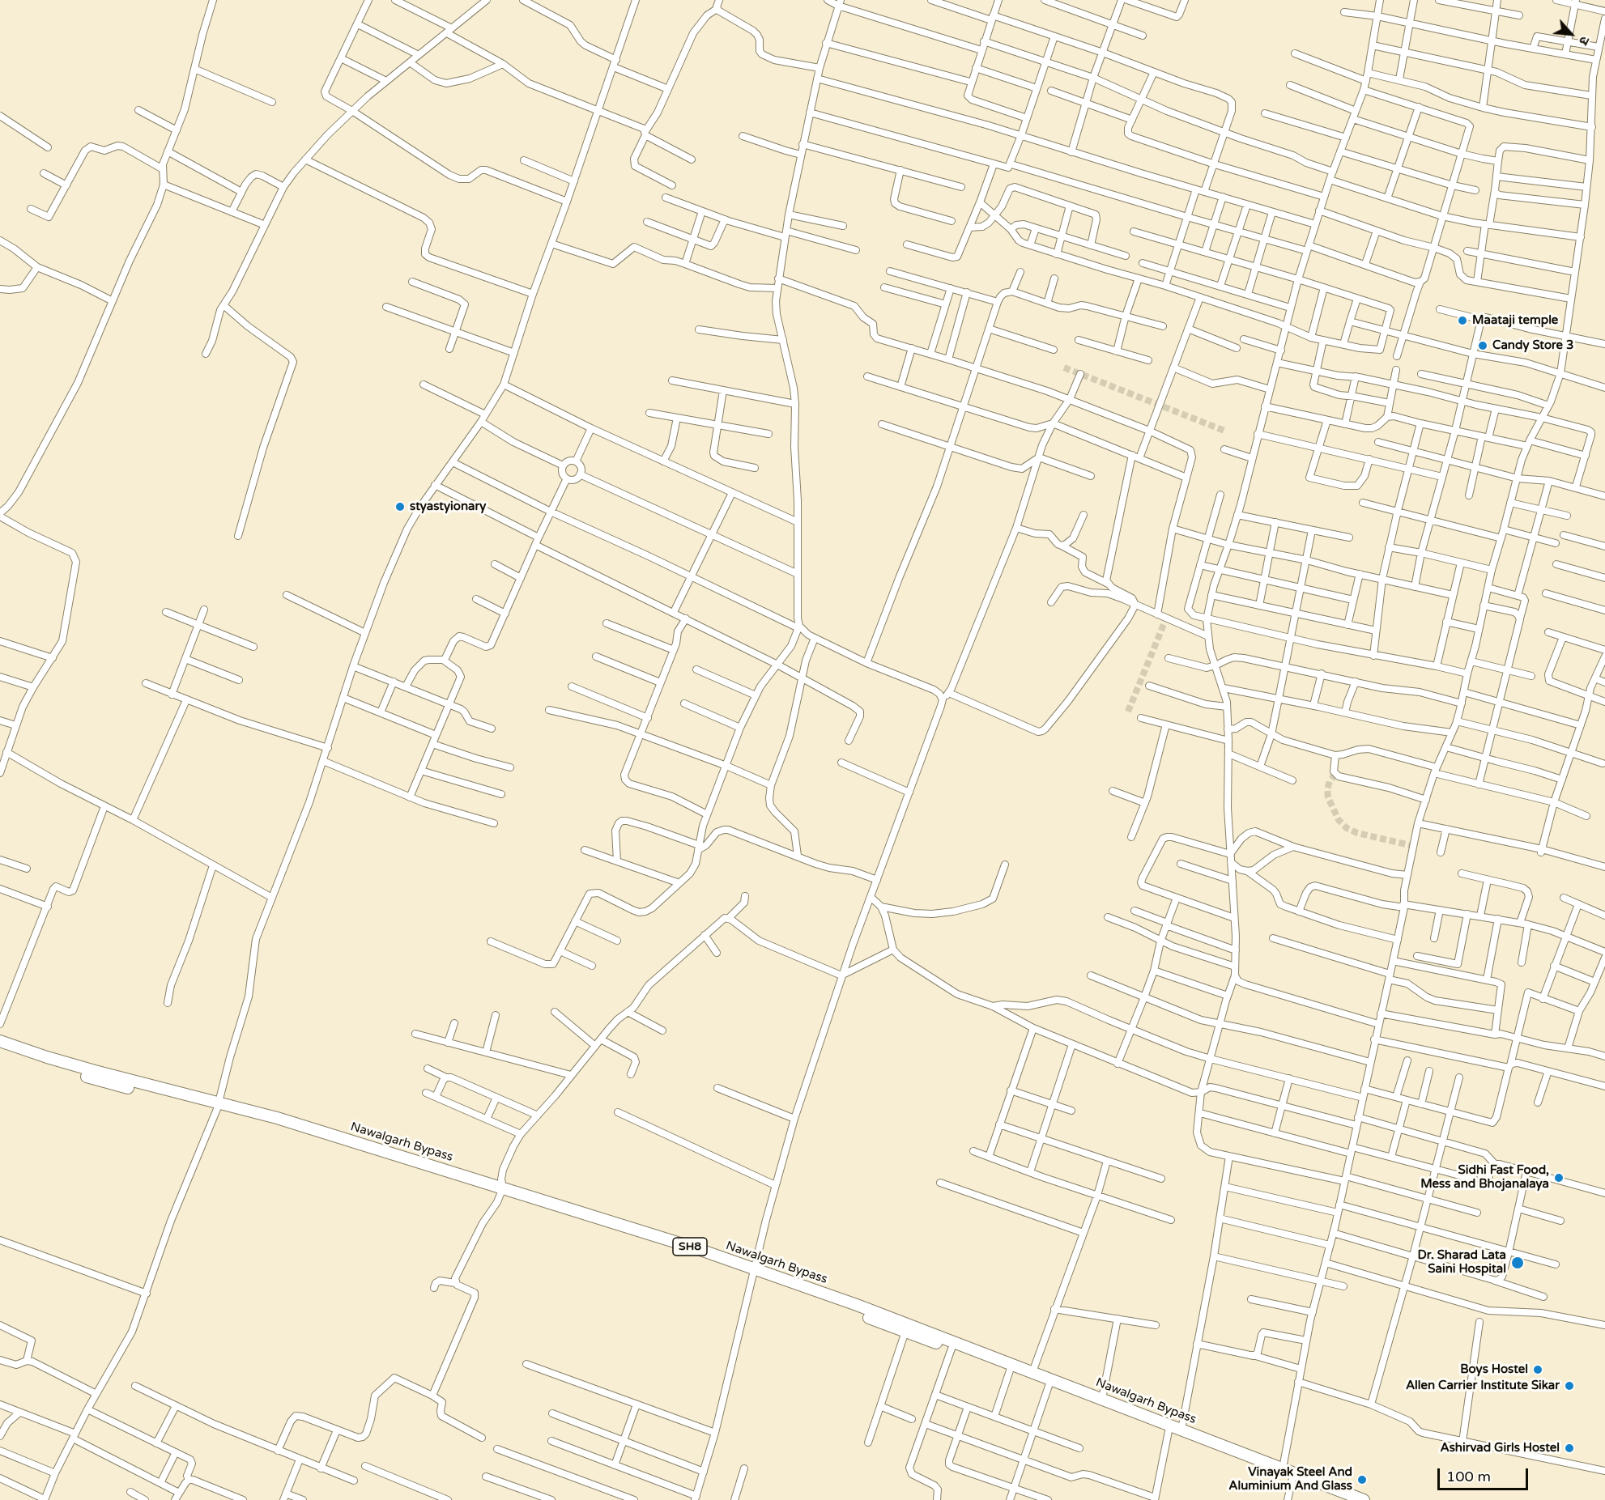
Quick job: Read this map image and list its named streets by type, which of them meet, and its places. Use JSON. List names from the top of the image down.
{
  "streets": {
    "main road": ["Nawalgarh Bypass", "SH8"]
  },
  "places": [
    "Maataji temple",
    "Candy Store 3",
    "styastyionary",
    "Sidhi Fast Food, Mess and Bhojanalaya",
    "Dr. Sharad Lata Saini Hospital",
    "Boys Hostel",
    "Allen Carrier Institute Sikar",
    "Ashirvad Girls Hostel",
    "Vinayak Steel And Aluminium And Glass"
  ],
  "scale_bar": "100 m",
  "north": "bottom right"
}
